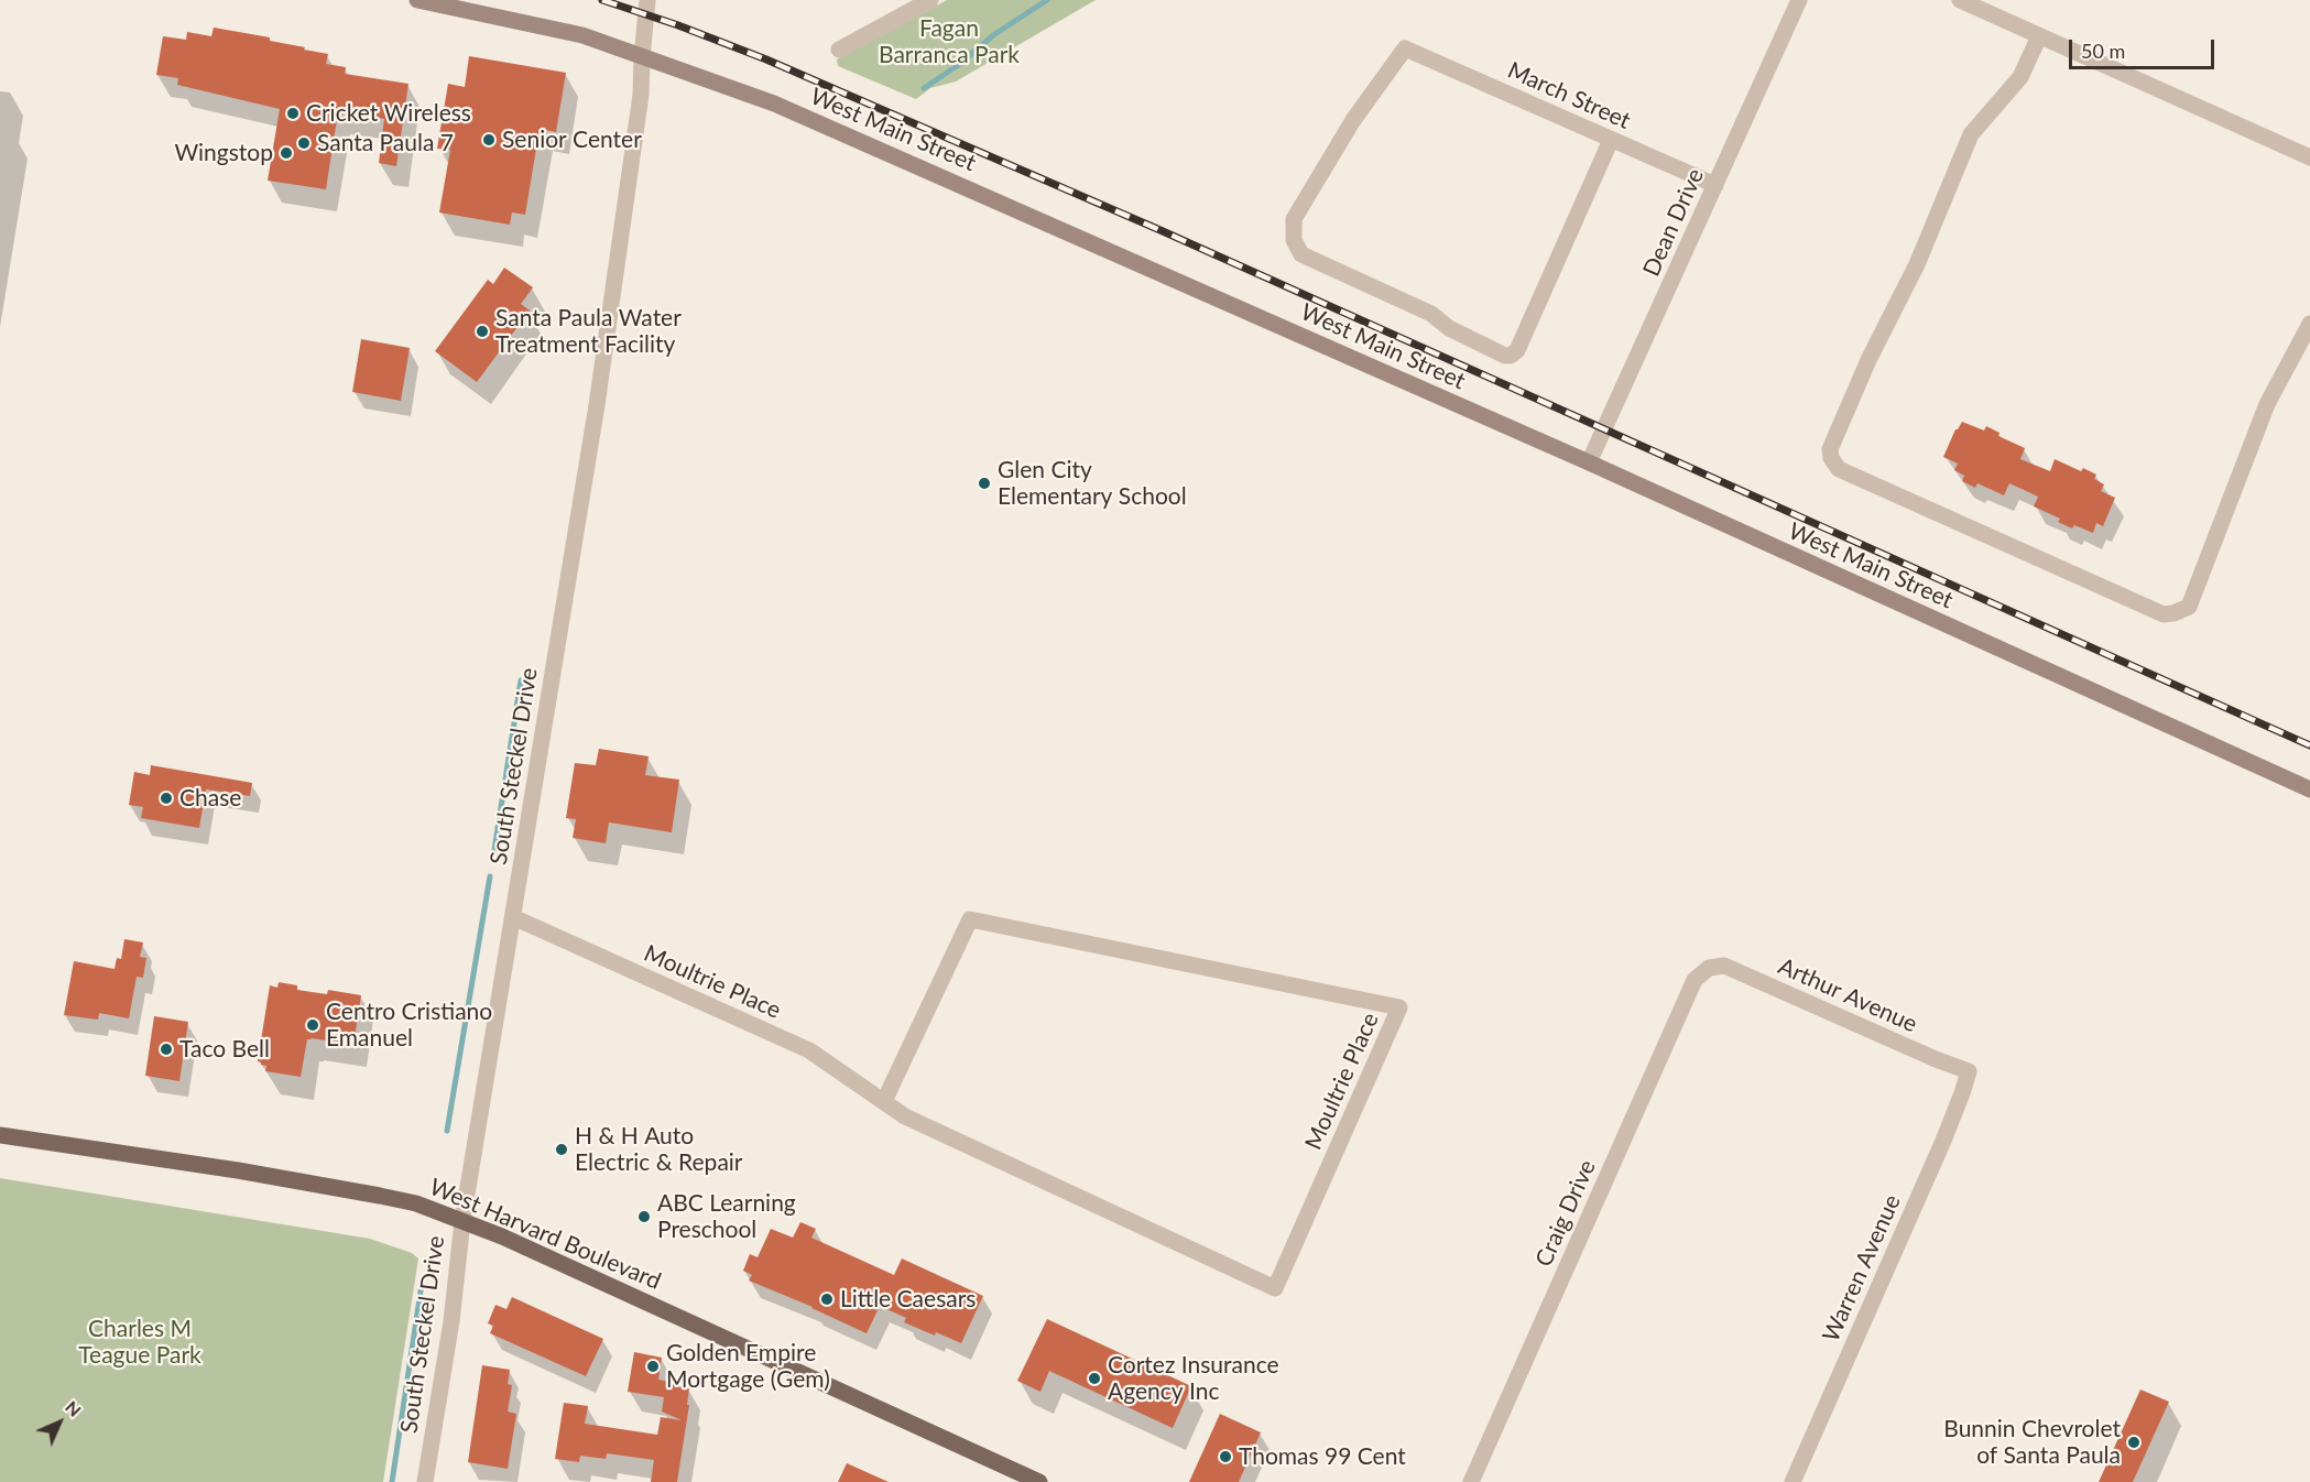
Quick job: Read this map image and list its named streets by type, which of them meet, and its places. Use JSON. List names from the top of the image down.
{
  "streets": {
    "main road": ["West Harvard Boulevard"],
    "street": [
      "March Street",
      "West Main Street",
      "Dean Drive",
      "South Steckel Drive",
      "Moultrie Place",
      "Arthur Avenue",
      "Craig Drive",
      "Warren Avenue"
    ]
  },
  "crossings": [
    ["March Street", "Dean Drive"],
    ["West Main Street", "Dean Drive"],
    ["West Main Street", "South Steckel Drive"],
    ["South Steckel Drive", "Moultrie Place"],
    ["South Steckel Drive", "West Harvard Boulevard"],
    ["Arthur Avenue", "Craig Drive"],
    ["Arthur Avenue", "Warren Avenue"]
  ],
  "parks": ["Fagan Barranca Park", "Charles M Teague Park"],
  "places": [
    "Cricket Wireless",
    "Senior Center",
    "Santa Paula 7",
    "Wingstop",
    "Santa Paula Water Treatment Facility",
    "Glen City Elementary School",
    "Chase",
    "Centro Cristiano Emanuel",
    "Taco Bell",
    "H & H Auto Electric & Repair",
    "ABC Learning Preschool",
    "Little Caesars",
    "Golden Empire Mortgage (Gem)",
    "Cortez Insurance Agency Inc",
    "Bunnin Chevrolet of Santa Paula",
    "Thomas 99 Cent"
  ],
  "scale_bar": "50 m",
  "north": "top right"
}
